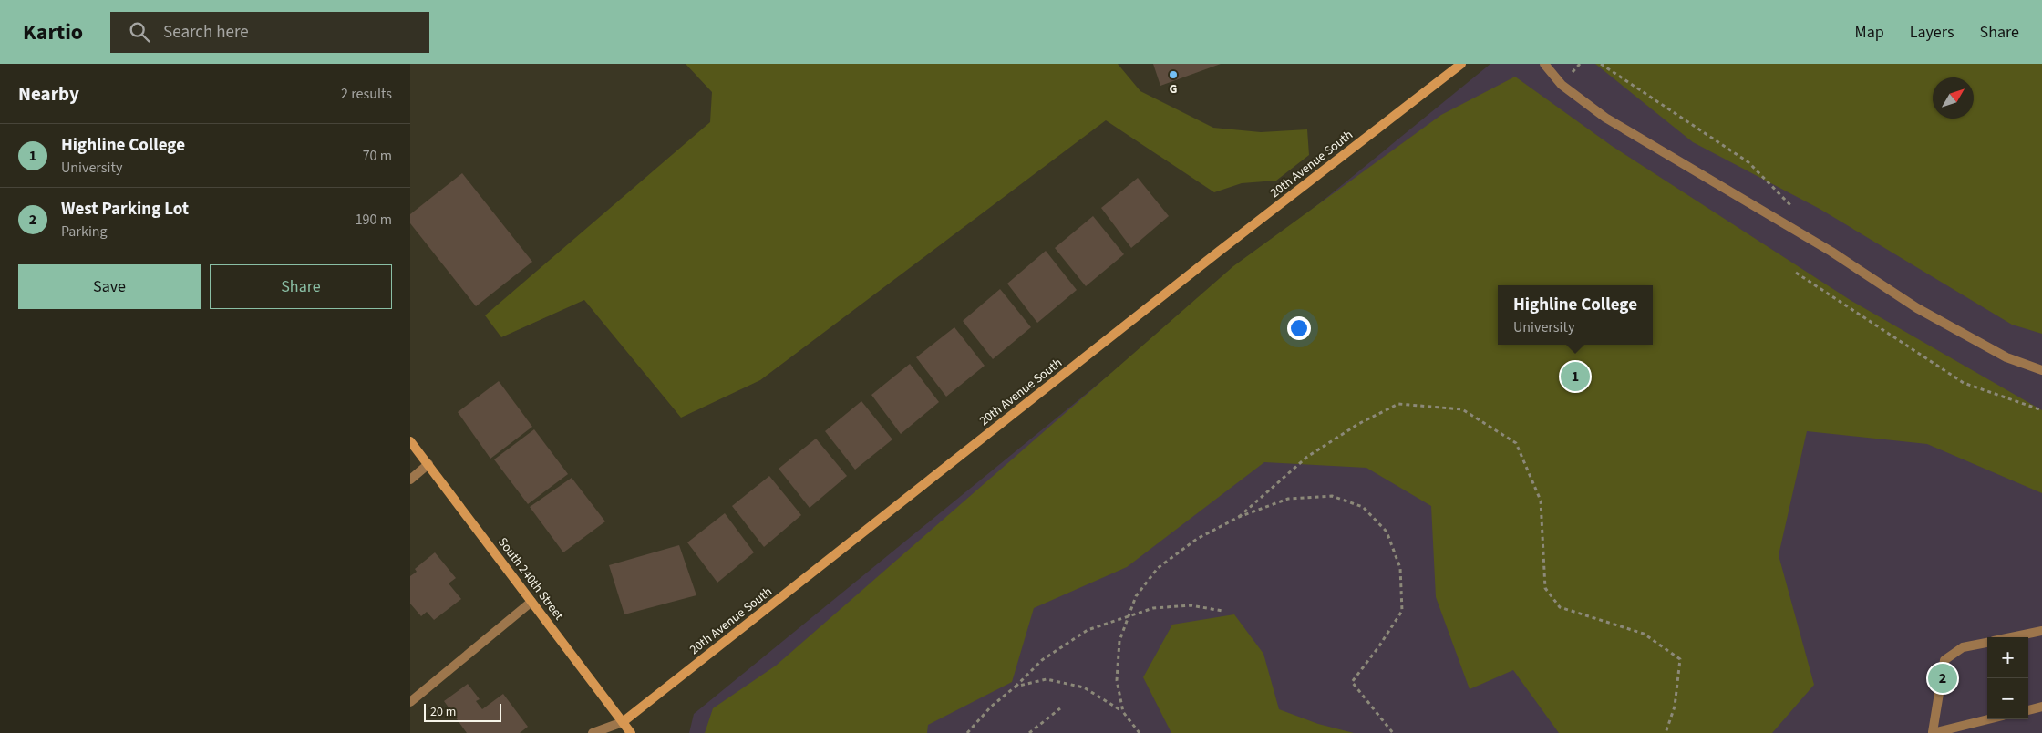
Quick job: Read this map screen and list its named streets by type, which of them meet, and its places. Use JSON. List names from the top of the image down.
{
  "streets": {
    "street": ["20th Avenue South", "South 240th Street"]
  },
  "crossings": [
    ["20th Avenue South", "South 240th Street"]
  ],
  "places": ["G"],
  "scale_bar": "20 m",
  "north": "top right",
  "page": {
    "header": "Kartio",
    "search": "Search here",
    "nav": ["Map", "Layers", "Share"],
    "heading": ["Nearby", "2 results"],
    "list": [
      {
        "mark": "1",
        "name": "Highline College",
        "note": "University",
        "value": "70 m"
      },
      {
        "mark": "2",
        "name": "West Parking Lot",
        "note": "Parking",
        "value": "190 m"
      }
    ],
    "buttons": ["Save", "Share"],
    "popup": ["Highline College", "University"],
    "pins": ["1", "2"],
    "map_buttons": ["+", "−"],
    "scale": "20 m"
  }
}
